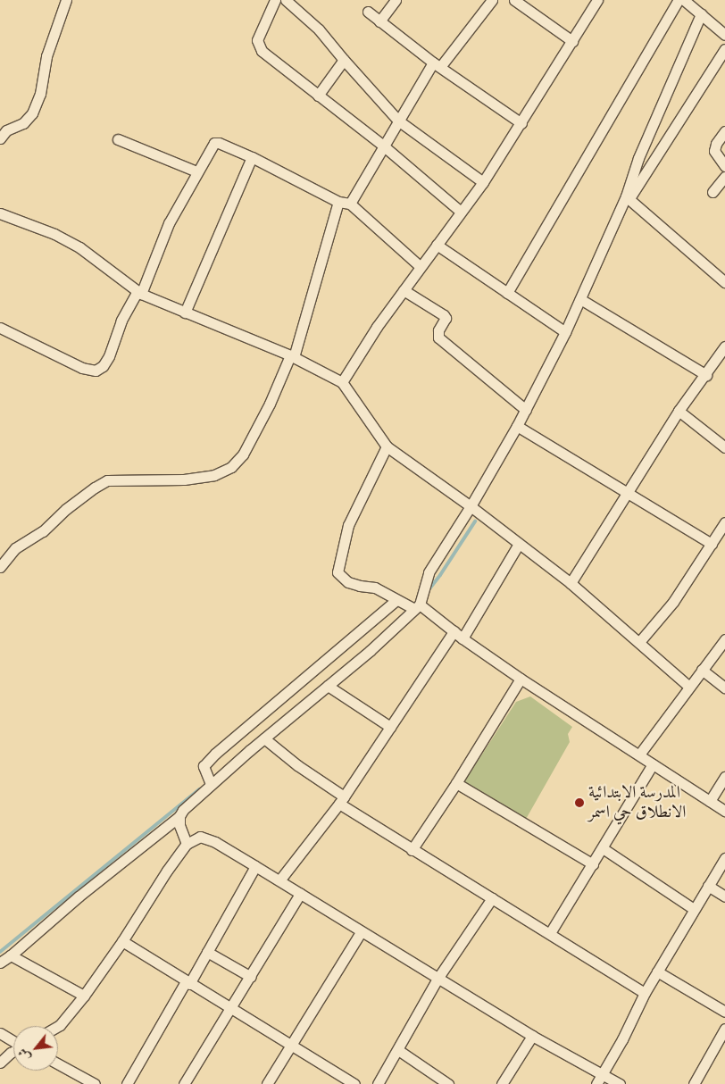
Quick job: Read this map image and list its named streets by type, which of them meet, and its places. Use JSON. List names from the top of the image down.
{
  "places": ["المدرسة الابتدائية الانطلاق حي اسمر"],
  "north": "bottom left"
}
